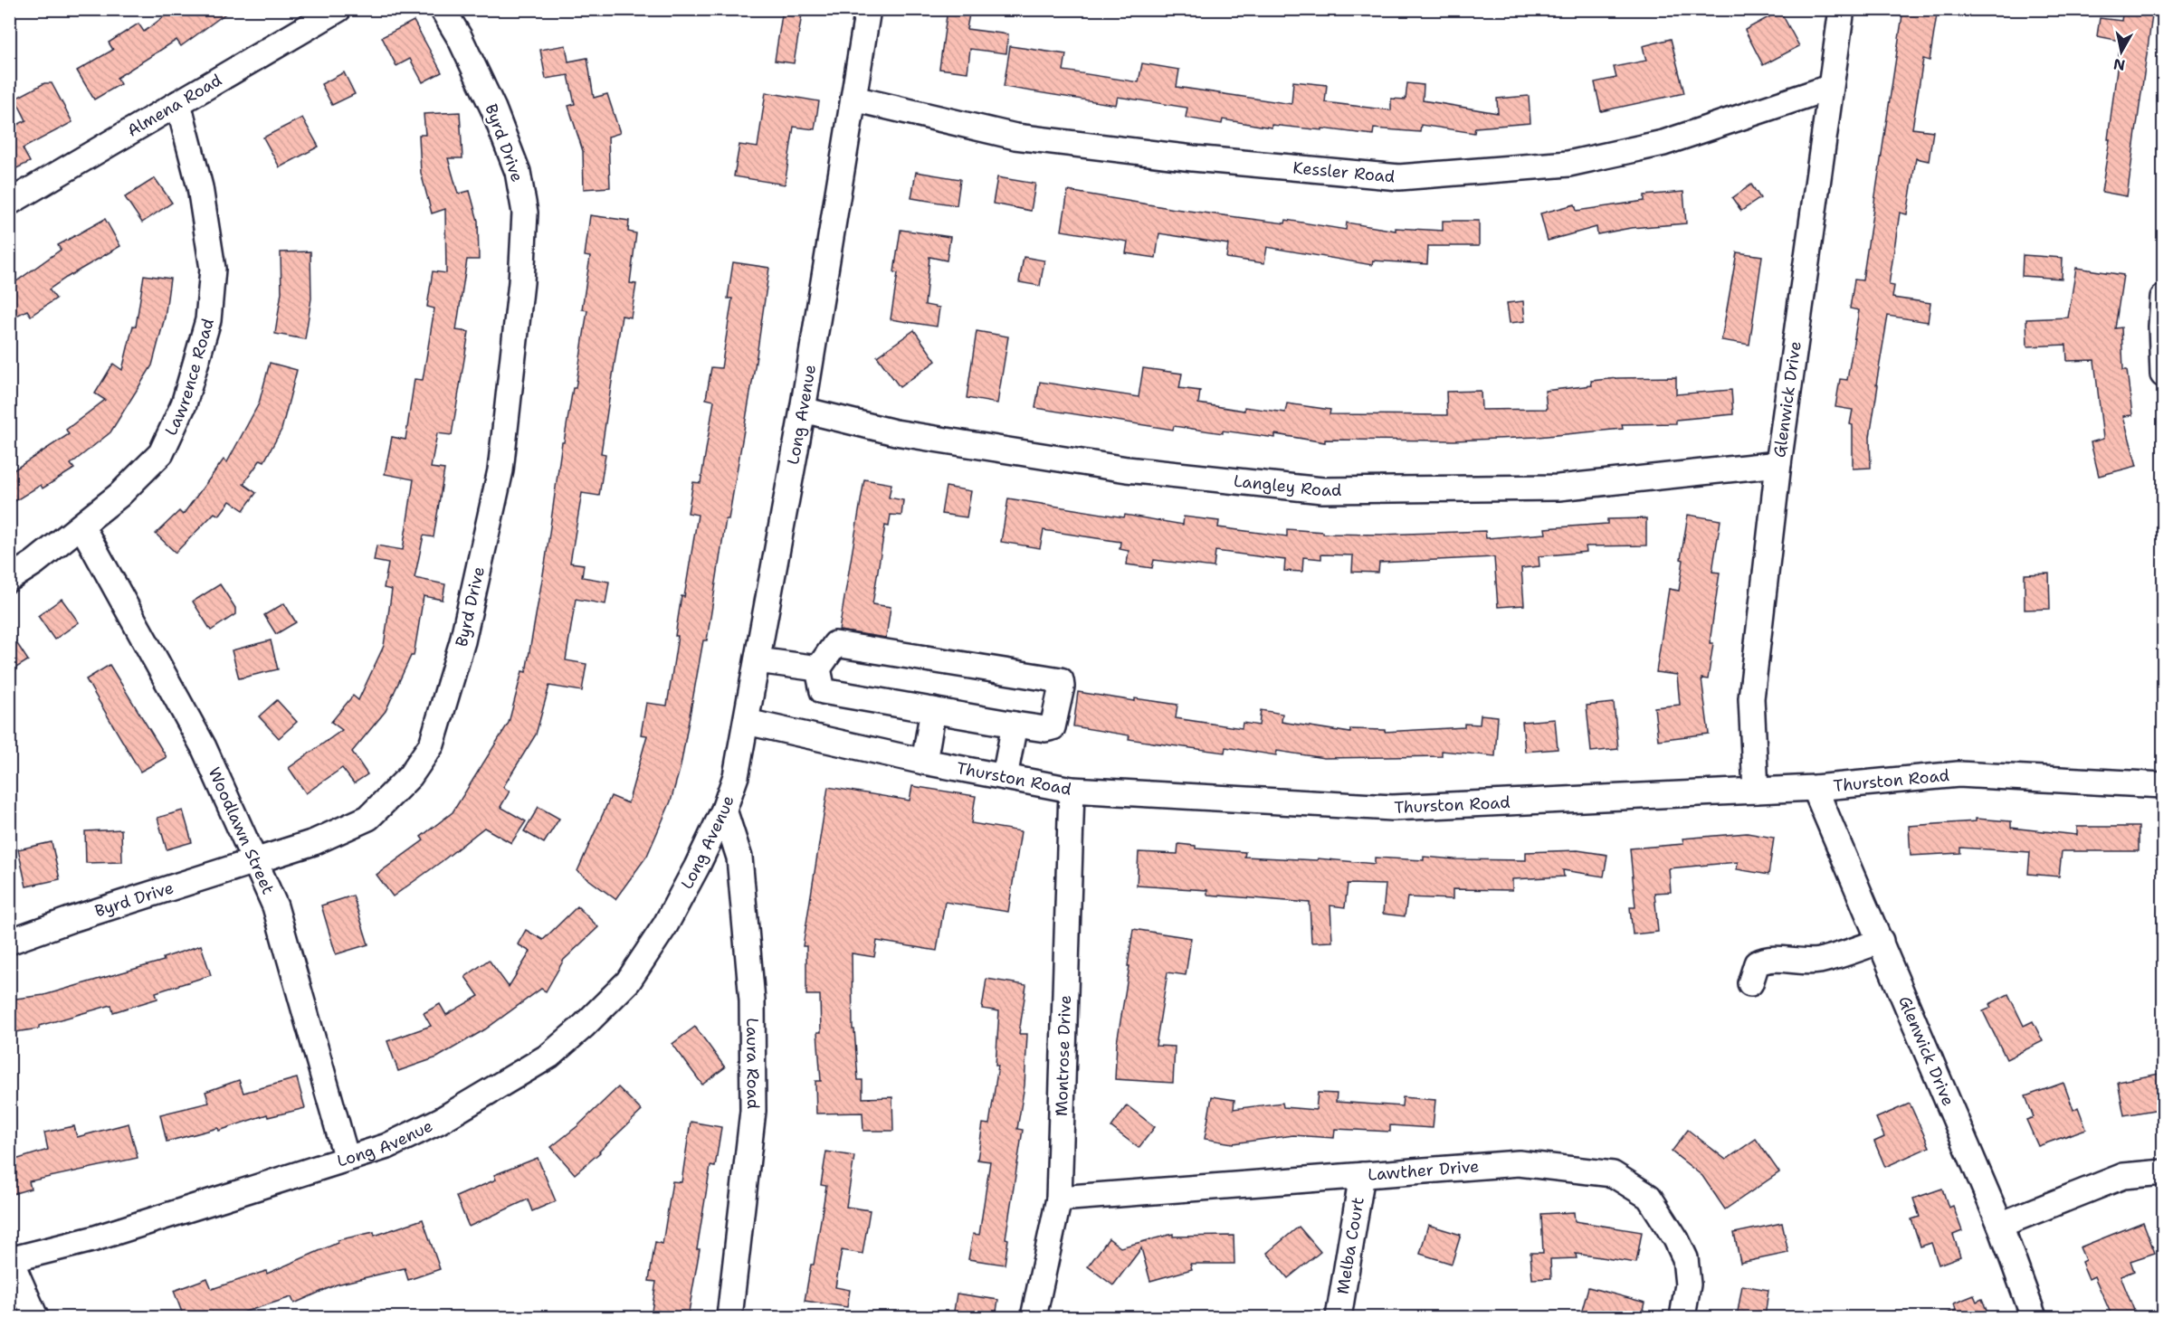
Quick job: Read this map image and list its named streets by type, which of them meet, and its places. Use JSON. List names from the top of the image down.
{
  "streets": {
    "street": [
      "Almena Road",
      "Byrd Drive",
      "Kessler Road",
      "Lawrence Road",
      "Glenwick Drive",
      "Long Avenue",
      "Langley Road",
      "Thurston Road",
      "Woodlawn Street",
      "Montrose Drive",
      "Laura Road",
      "Lawther Drive",
      "Melba Court"
    ]
  },
  "crossings": [
    ["Almena Road", "Lawrence Road"],
    ["Byrd Drive", "Woodlawn Street"],
    ["Kessler Road", "Glenwick Drive"],
    ["Kessler Road", "Long Avenue"],
    ["Lawrence Road", "Woodlawn Street"],
    ["Glenwick Drive", "Langley Road"],
    ["Glenwick Drive", "Thurston Road"],
    ["Long Avenue", "Langley Road"],
    ["Long Avenue", "Thurston Road"],
    ["Long Avenue", "Woodlawn Street"],
    ["Long Avenue", "Laura Road"],
    ["Thurston Road", "Montrose Drive"],
    ["Montrose Drive", "Lawther Drive"],
    ["Lawther Drive", "Melba Court"]
  ],
  "north": "bottom"
}
